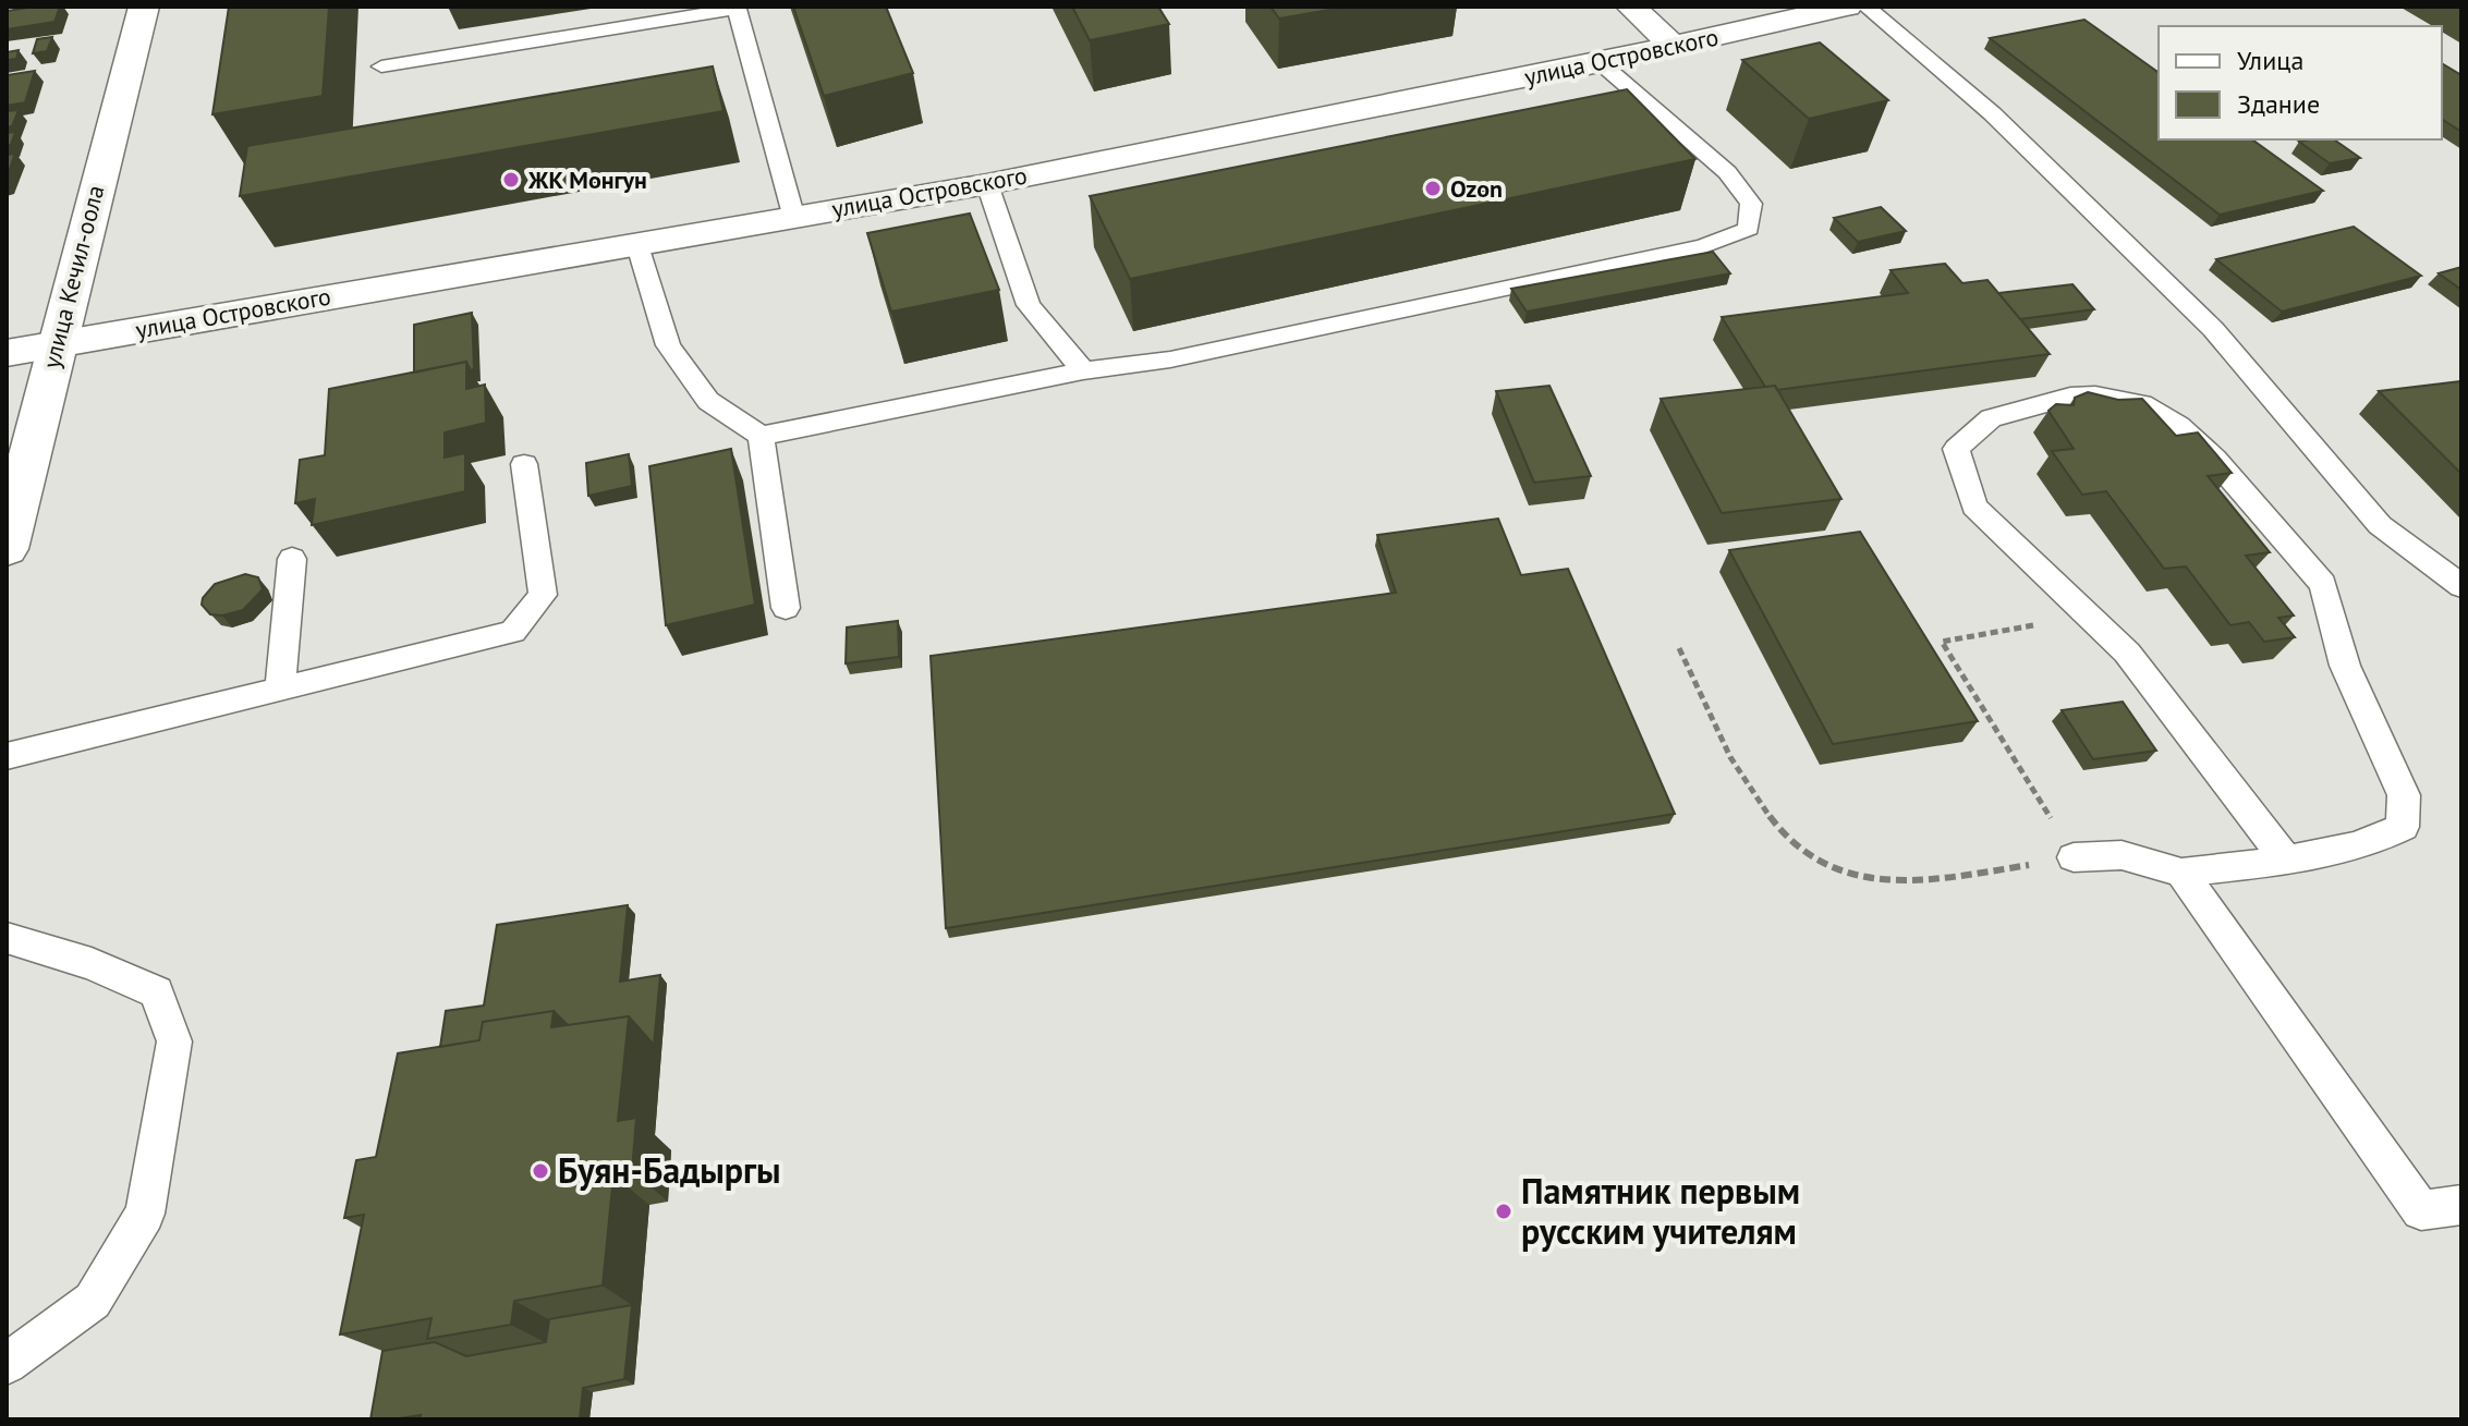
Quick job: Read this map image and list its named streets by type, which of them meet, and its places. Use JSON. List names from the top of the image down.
{
  "streets": {
    "street": ["улица Островского", "улица Кечил-оола"]
  },
  "crossings": [
    ["улица Островского", "улица Кечил-оола"]
  ],
  "places": [
    "ЖК Монгун",
    "Ozon",
    "Буян-Бадыргы",
    "Памятник первым русским учителям"
  ],
  "legend": ["Улица", "Здание"]
}
